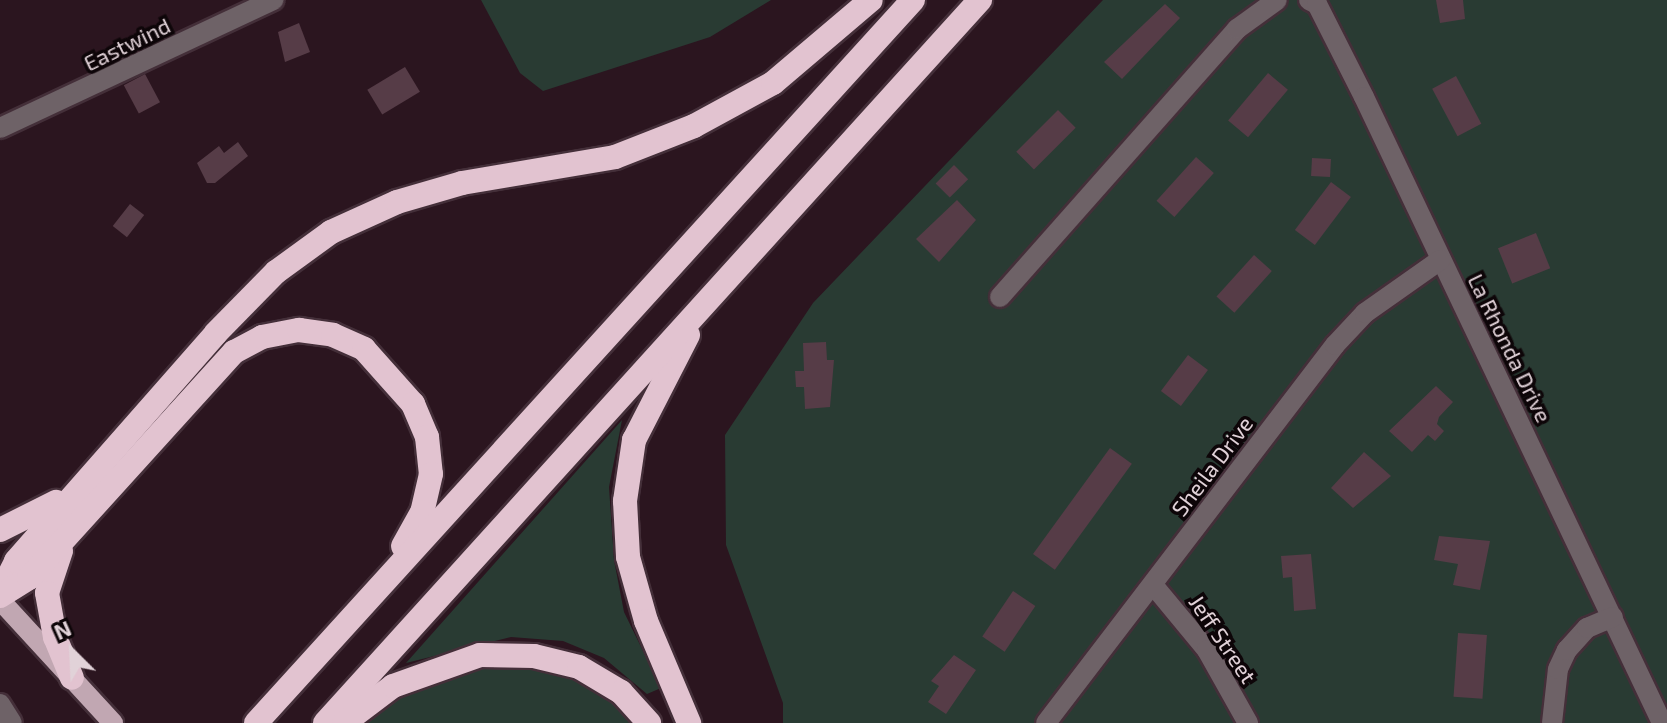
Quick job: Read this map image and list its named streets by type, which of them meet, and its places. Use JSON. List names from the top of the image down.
{
  "streets": {
    "street": [
      "Eastwind",
      "La Rhonda Drive",
      "Sheila Drive",
      "Jeff Street"
    ]
  },
  "crossings": [
    ["La Rhonda Drive", "Sheila Drive"],
    ["Sheila Drive", "Jeff Street"]
  ],
  "north": "top left"
}
